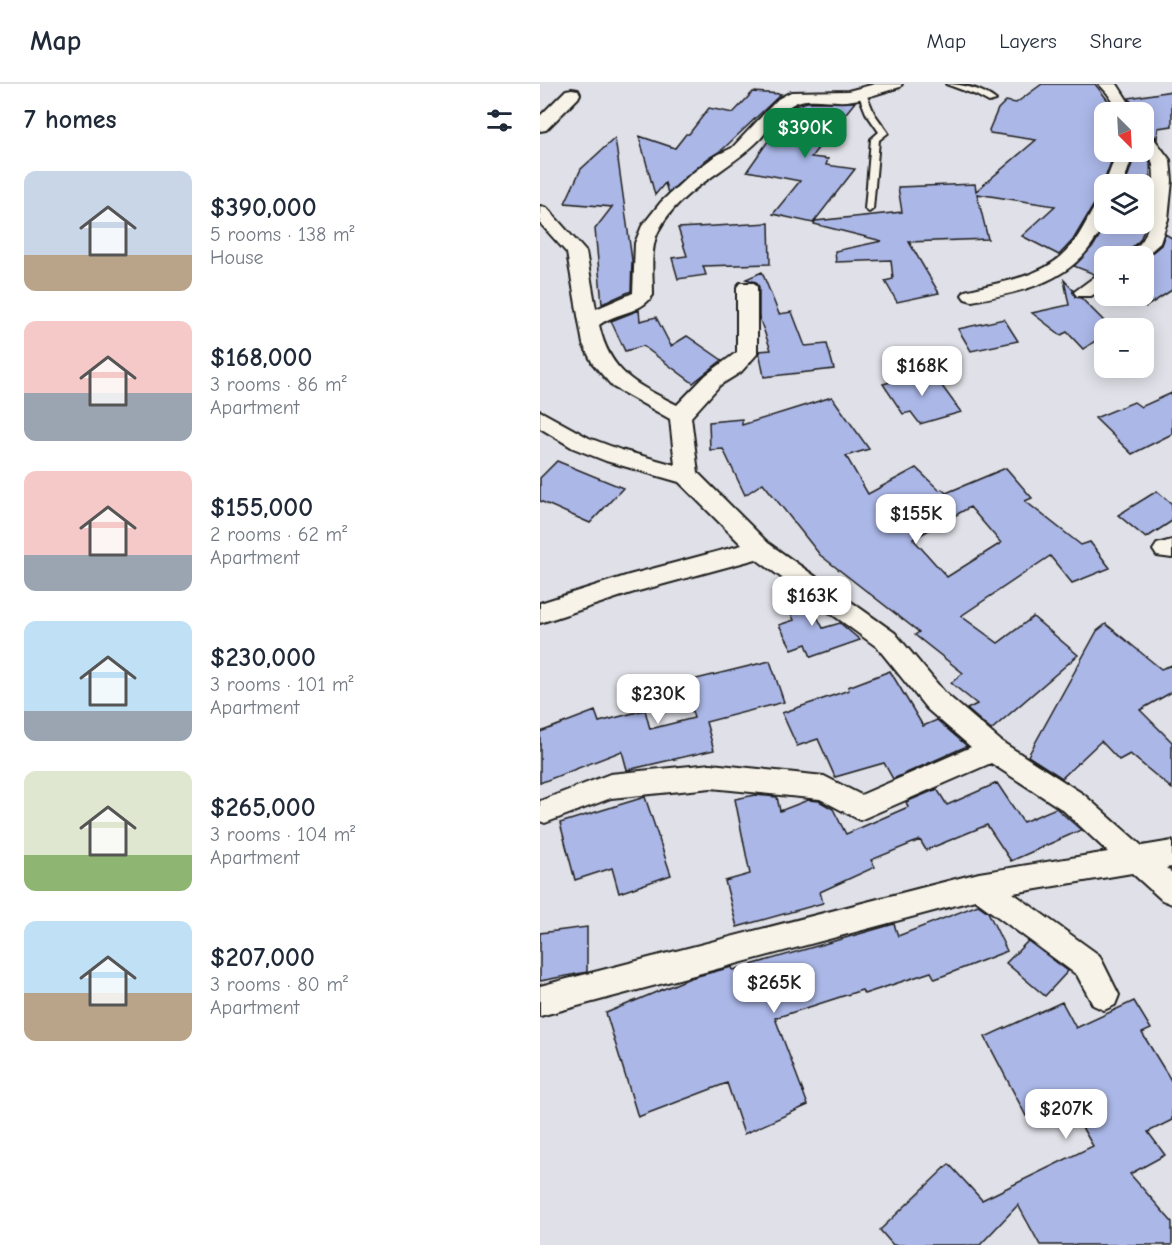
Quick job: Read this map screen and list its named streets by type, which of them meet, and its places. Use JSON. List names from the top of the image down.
{
  "north": "bottom right",
  "page": {
    "header": "Map",
    "nav": ["Map", "Layers", "Share"],
    "heading": "7 homes",
    "map_buttons": ["+", "−"],
    "price": [
      "$390K",
      "$168K",
      "$155K",
      "$163K",
      "$230K",
      "$265K",
      "$207K"
    ],
    "list": [
      {
        "name": "$390,000",
        "note": "5 rooms · 138 m² · House"
      },
      {
        "name": "$168,000",
        "note": "3 rooms · 86 m² · Apartment"
      },
      {
        "name": "$155,000",
        "note": "2 rooms · 62 m² · Apartment"
      },
      {
        "name": "$230,000",
        "note": "3 rooms · 101 m² · Apartment"
      },
      {
        "name": "$265,000",
        "note": "3 rooms · 104 m² · Apartment"
      },
      {
        "name": "$207,000",
        "note": "3 rooms · 80 m² · Apartment"
      }
    ]
  }
}
